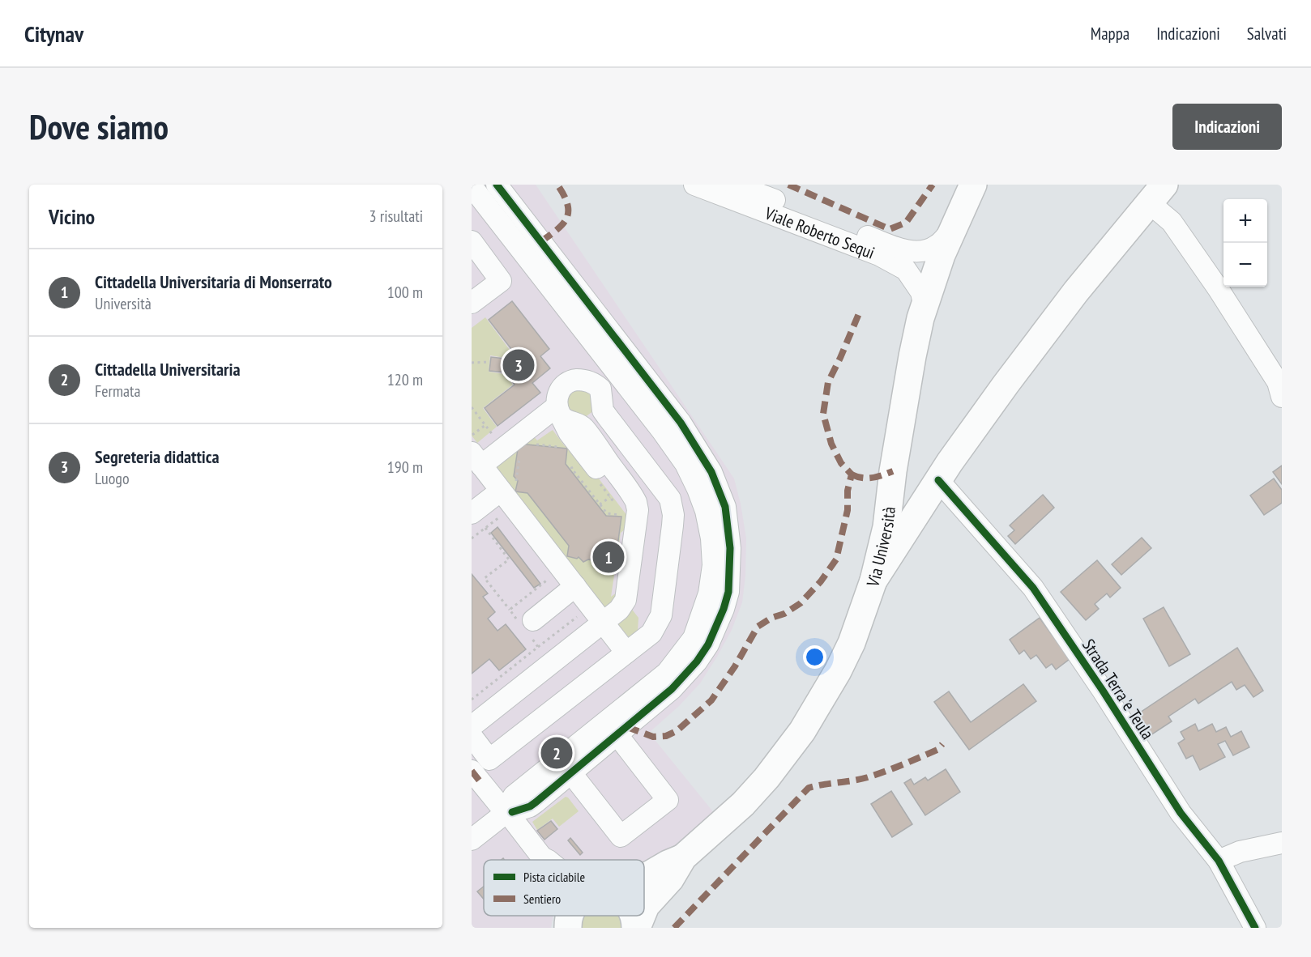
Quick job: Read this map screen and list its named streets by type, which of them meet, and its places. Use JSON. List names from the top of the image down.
{
  "streets": {
    "main road": ["Via Università"],
    "street": ["Viale Roberto Sequi", "Strada Terra 'e Teula"]
  },
  "crossings": [
    ["Viale Roberto Sequi", "Via Università"]
  ],
  "legend": ["Pista ciclabile", "Sentiero"],
  "page": {
    "header": "Citynav",
    "nav": ["Mappa", "Indicazioni", "Salvati"],
    "buttons": "Indicazioni",
    "title": "Dove siamo",
    "heading": ["Vicino", "3 risultati"],
    "map_buttons": ["+", "−"],
    "list": [
      {
        "mark": "1",
        "name": "Cittadella Universitaria di Monserrato",
        "note": "Università",
        "value": "100 m"
      },
      {
        "mark": "2",
        "name": "Cittadella Universitaria",
        "note": "Fermata",
        "value": "120 m"
      },
      {
        "mark": "3",
        "name": "Segreteria didattica",
        "note": "Luogo",
        "value": "190 m"
      }
    ],
    "pins": ["3", "1", "2"]
  }
}
